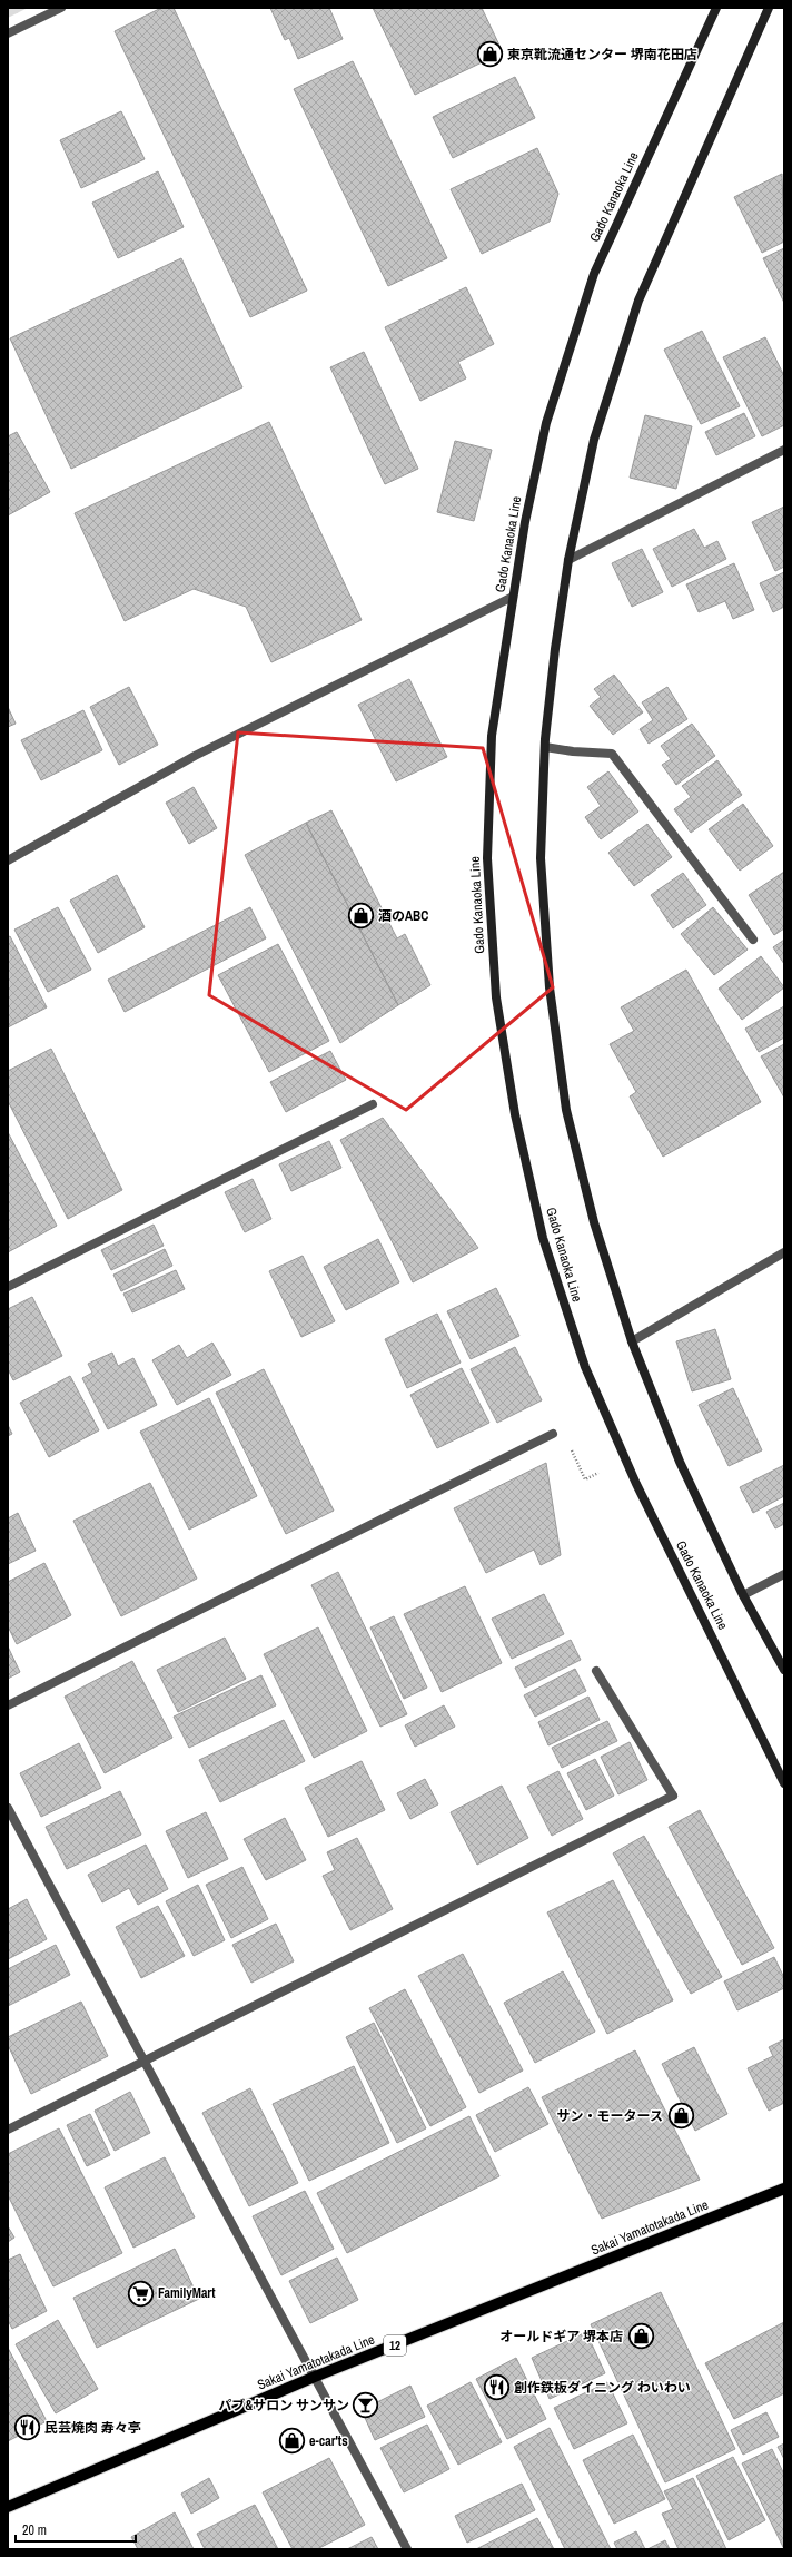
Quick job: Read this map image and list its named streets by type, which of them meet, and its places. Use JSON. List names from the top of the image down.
{
  "streets": {
    "main road": ["Gado Kanaoka Line", "Sakai Yamatotakada Line", "12"]
  },
  "places": {
    "shop": [
      "東京靴流通センター 堺南花田店",
      "酒のABC",
      "サン・モータース",
      "オールドギア 堺本店",
      "e-car'ts"
    ],
    "supermarket": ["FamilyMart"],
    "restaurant": ["創作鉄板ダイニング わいわい", "民芸焼肉 寿々亭"],
    "bar": ["パブ&サロン サンサン"]
  },
  "scale_bar": "20 m"
}
